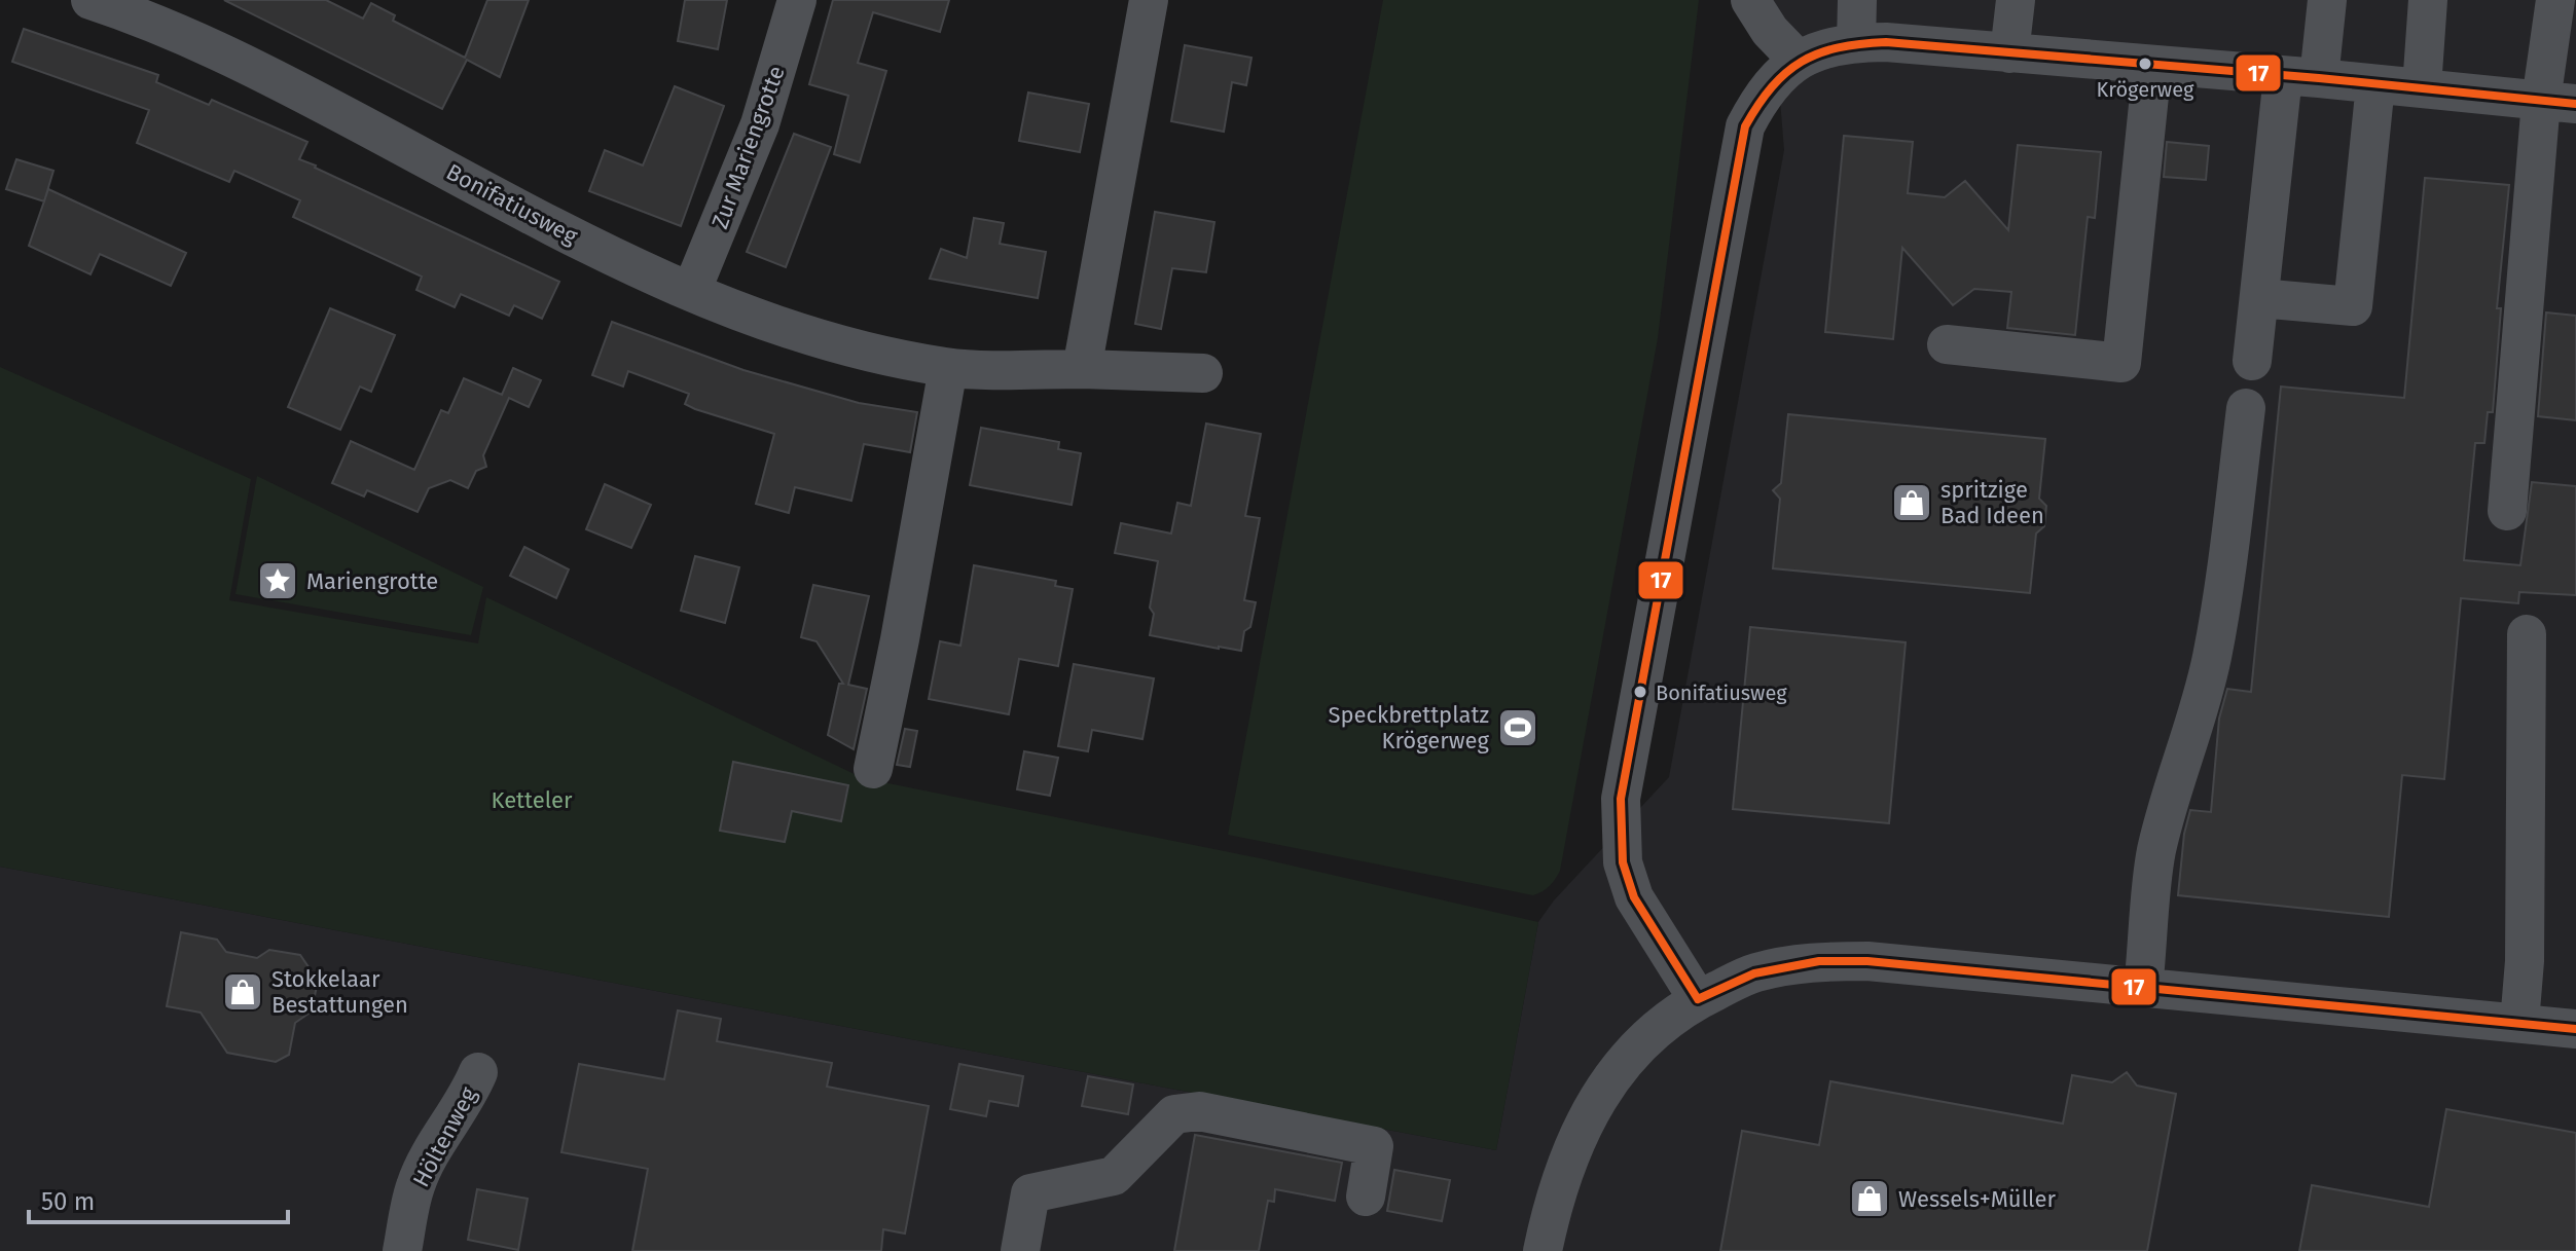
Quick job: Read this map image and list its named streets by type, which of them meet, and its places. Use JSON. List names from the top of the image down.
{
  "streets": {
    "street": ["Zur Mariengrotte", "Bonifatiusweg", "Höltenweg"]
  },
  "crossings": [
    ["Zur Mariengrotte", "Bonifatiusweg"]
  ],
  "parks": ["Ketteler"],
  "places": {
    "other": ["Krögerweg", "Bonifatiusweg"],
    "shop": ["spritzige Bad Ideen", "Stokkelaar Bestattungen", "Wessels+Müller"],
    "place": ["Mariengrotte"],
    "sports": ["Speckbrettplatz Krögerweg"]
  },
  "lines": ["transit line 17"],
  "scale_bar": "50 m"
}
